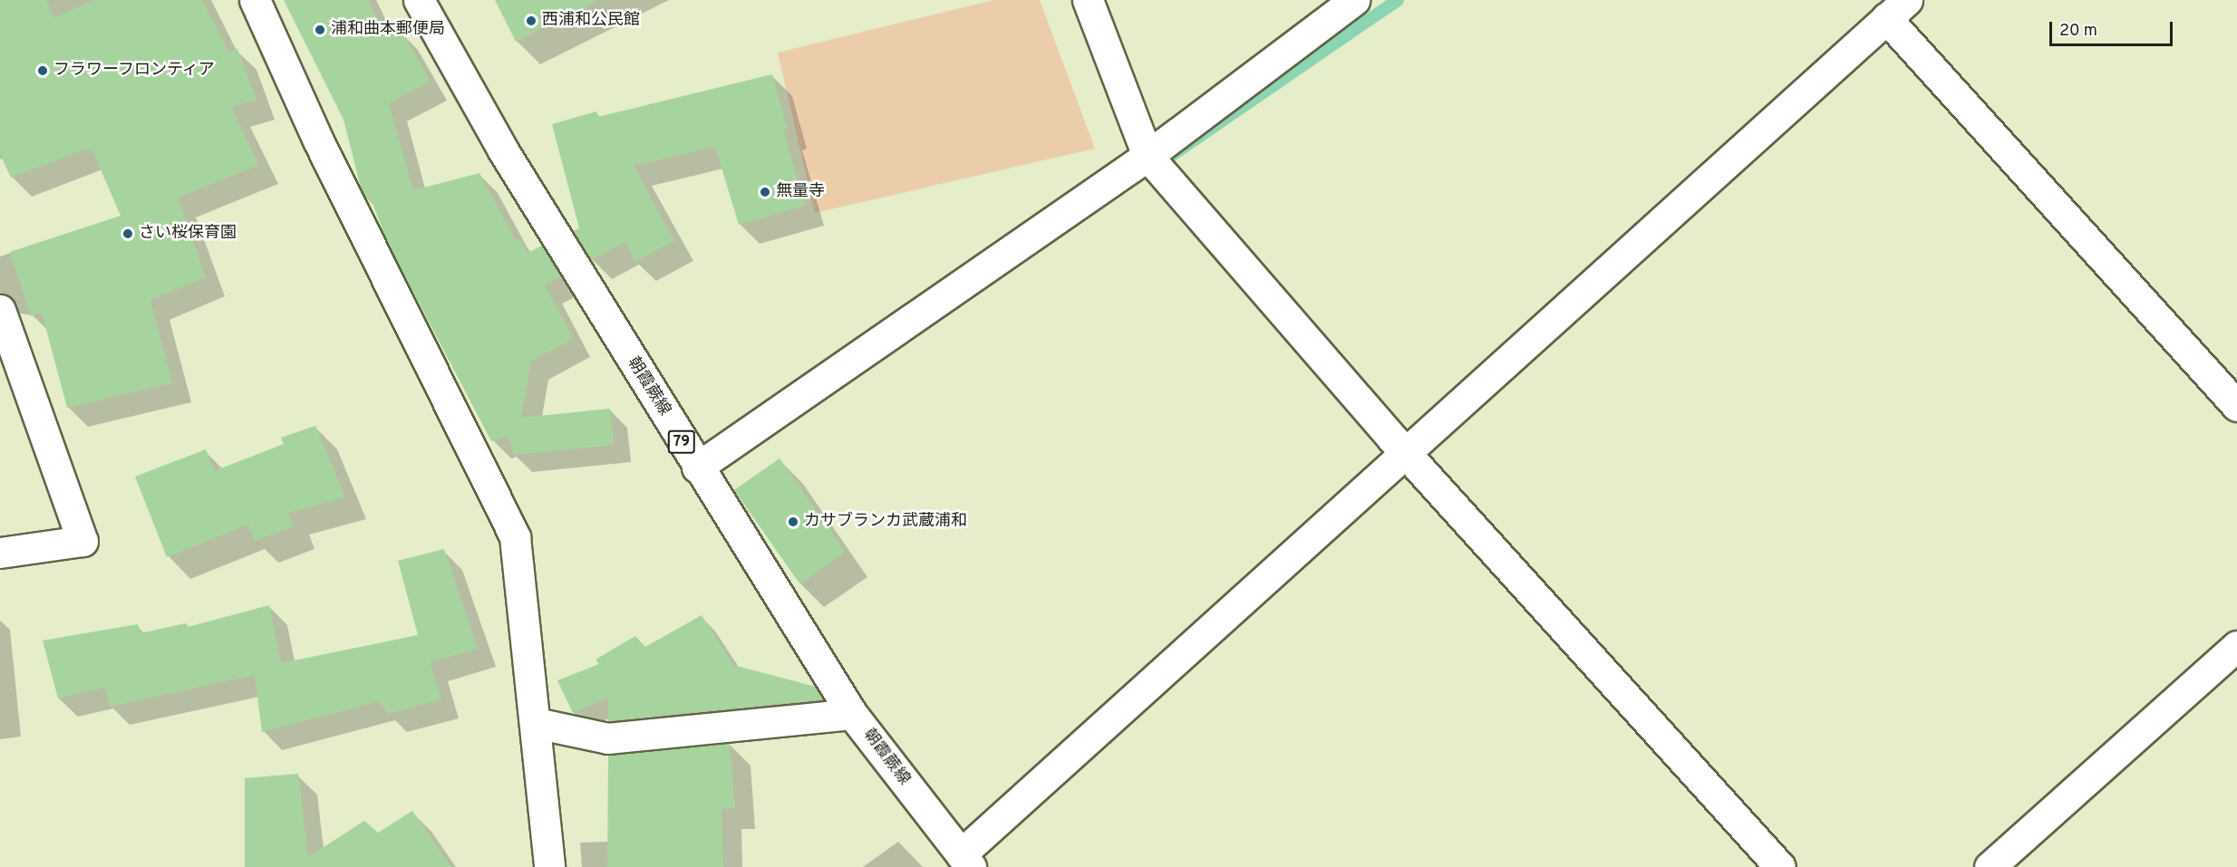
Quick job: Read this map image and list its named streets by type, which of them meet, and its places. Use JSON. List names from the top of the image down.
{
  "streets": {
    "street": ["朝霞蕨線", "79"]
  },
  "places": [
    "西浦和公民館",
    "浦和曲本郵便局",
    "フラワーフロンティア",
    "無量寺",
    "さい桜保育園",
    "カサブランカ武蔵浦和"
  ],
  "scale_bar": "20 m"
}
